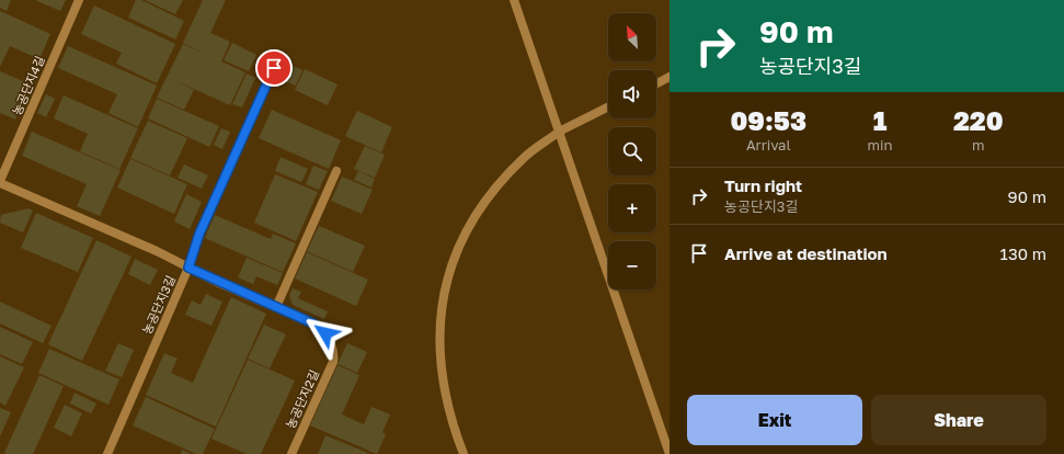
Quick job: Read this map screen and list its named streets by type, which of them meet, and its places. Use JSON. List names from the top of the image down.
{
  "streets": {
    "street": ["농공단지4길", "농공단지3길", "농공단지2길"]
  },
  "crossings": [
    ["농공단지4길", "농공단지2길"],
    ["농공단지3길", "농공단지2길"]
  ],
  "north": "top left",
  "page": {
    "turn": ["90 m", "농공단지3길"],
    "map_buttons": ["+", "−"],
    "eta": [
      "09:53",
      "Arrival",
      "1",
      "min",
      "220",
      "m"
    ],
    "list": [
      {
        "name": "Turn right",
        "note": "농공단지3길",
        "value": "90 m"
      },
      {
        "name": "Arrive at destination",
        "value": "130 m"
      }
    ],
    "buttons": ["Exit", "Share"]
  }
}
